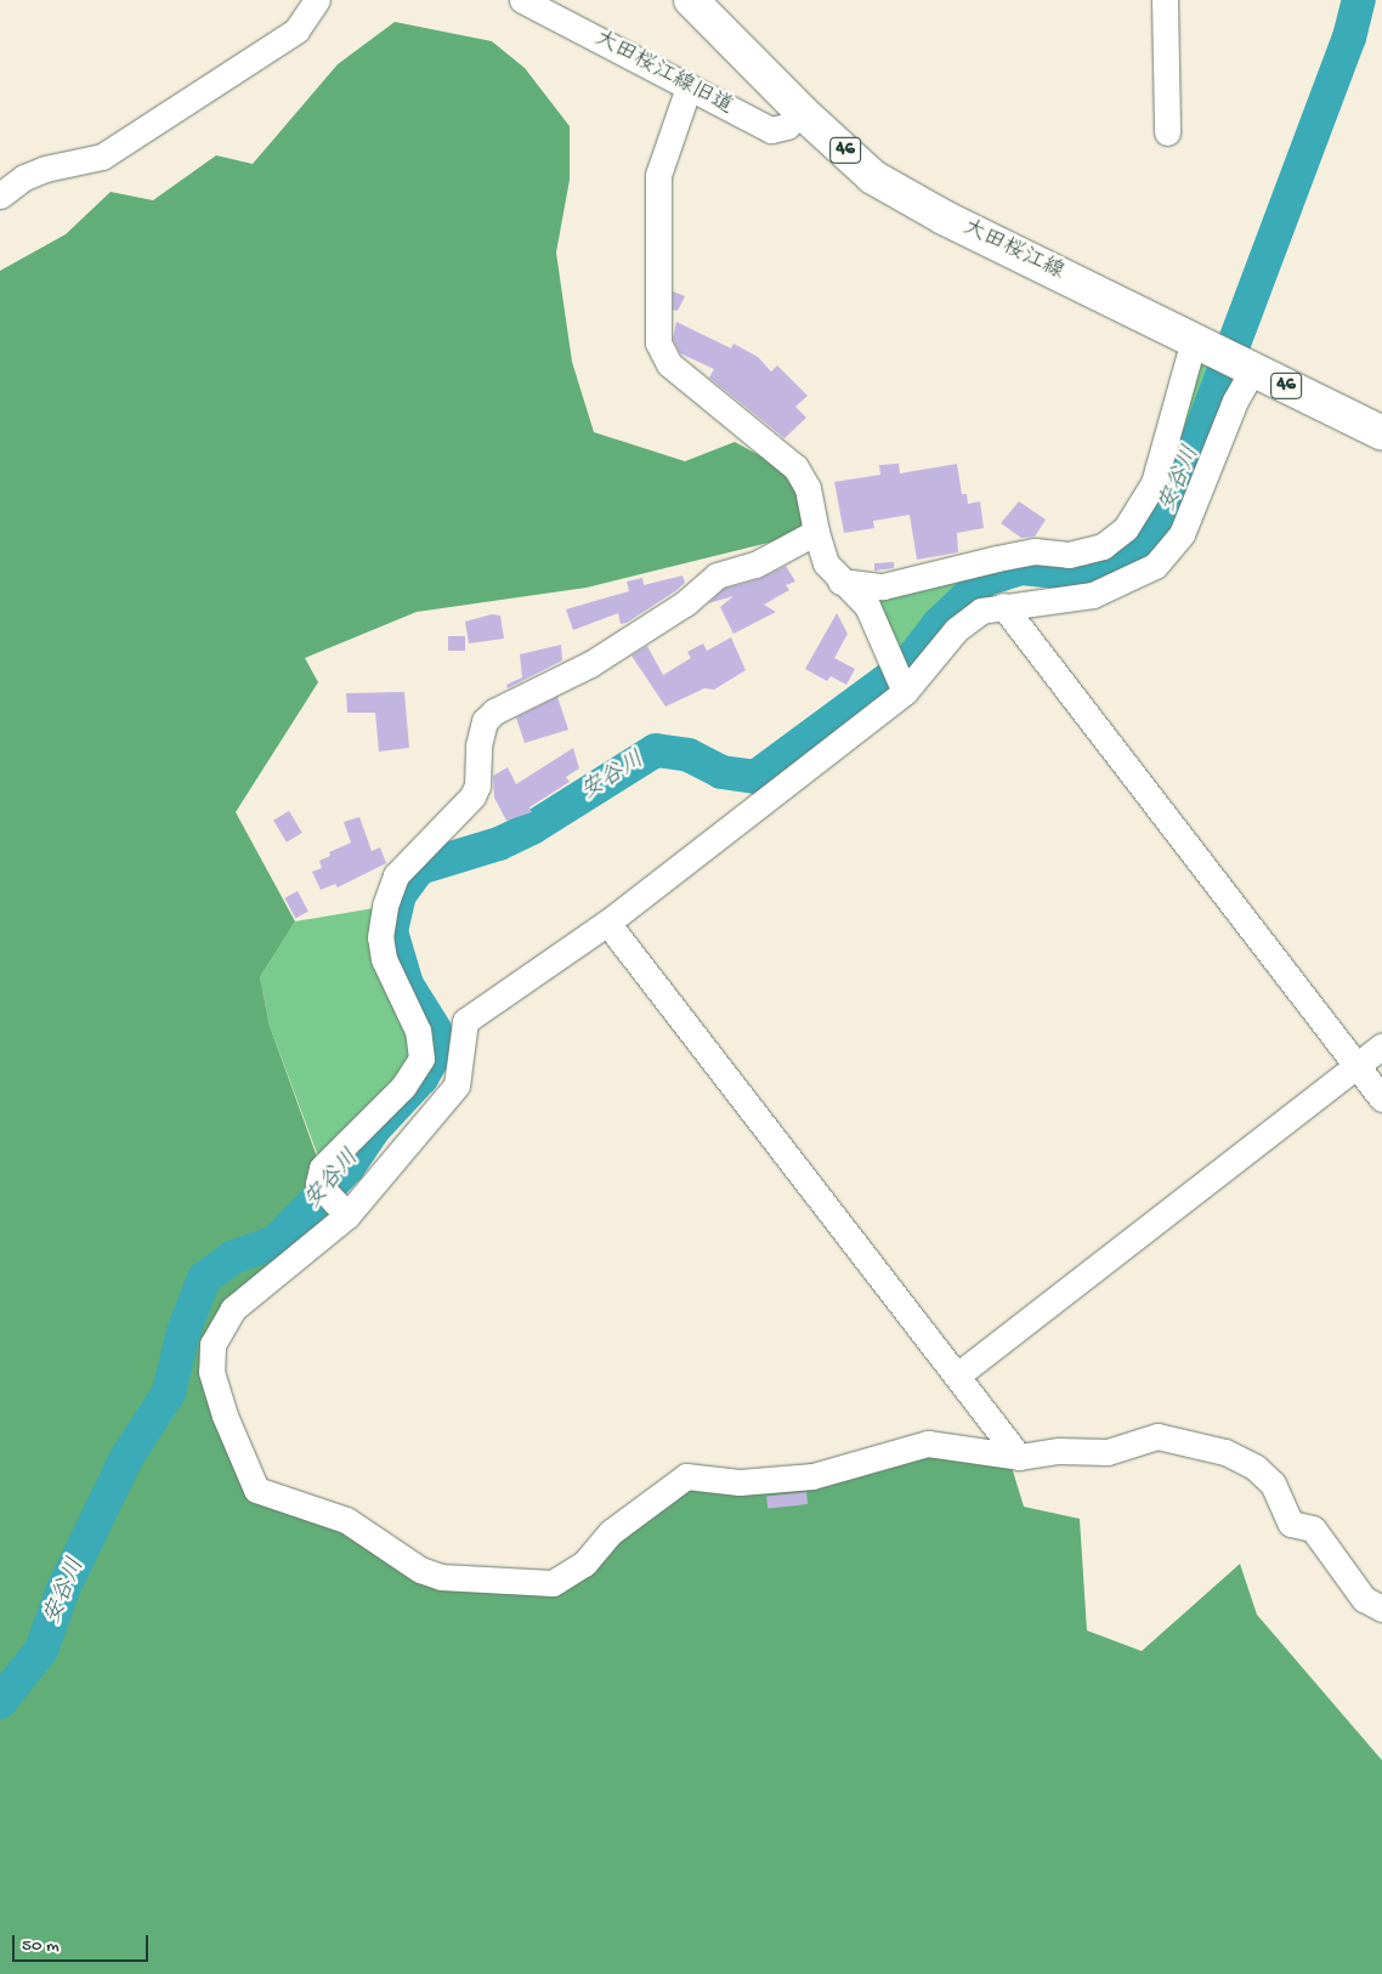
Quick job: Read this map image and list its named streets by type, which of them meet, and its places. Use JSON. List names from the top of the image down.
{
  "streets": {
    "main road": ["46", "大田桜江線"],
    "street": ["大田桜江線旧道"]
  },
  "crossings": [
    ["大田桜江線旧道", "大田桜江線"]
  ],
  "water": ["安谷川"],
  "scale_bar": "50 m"
}
